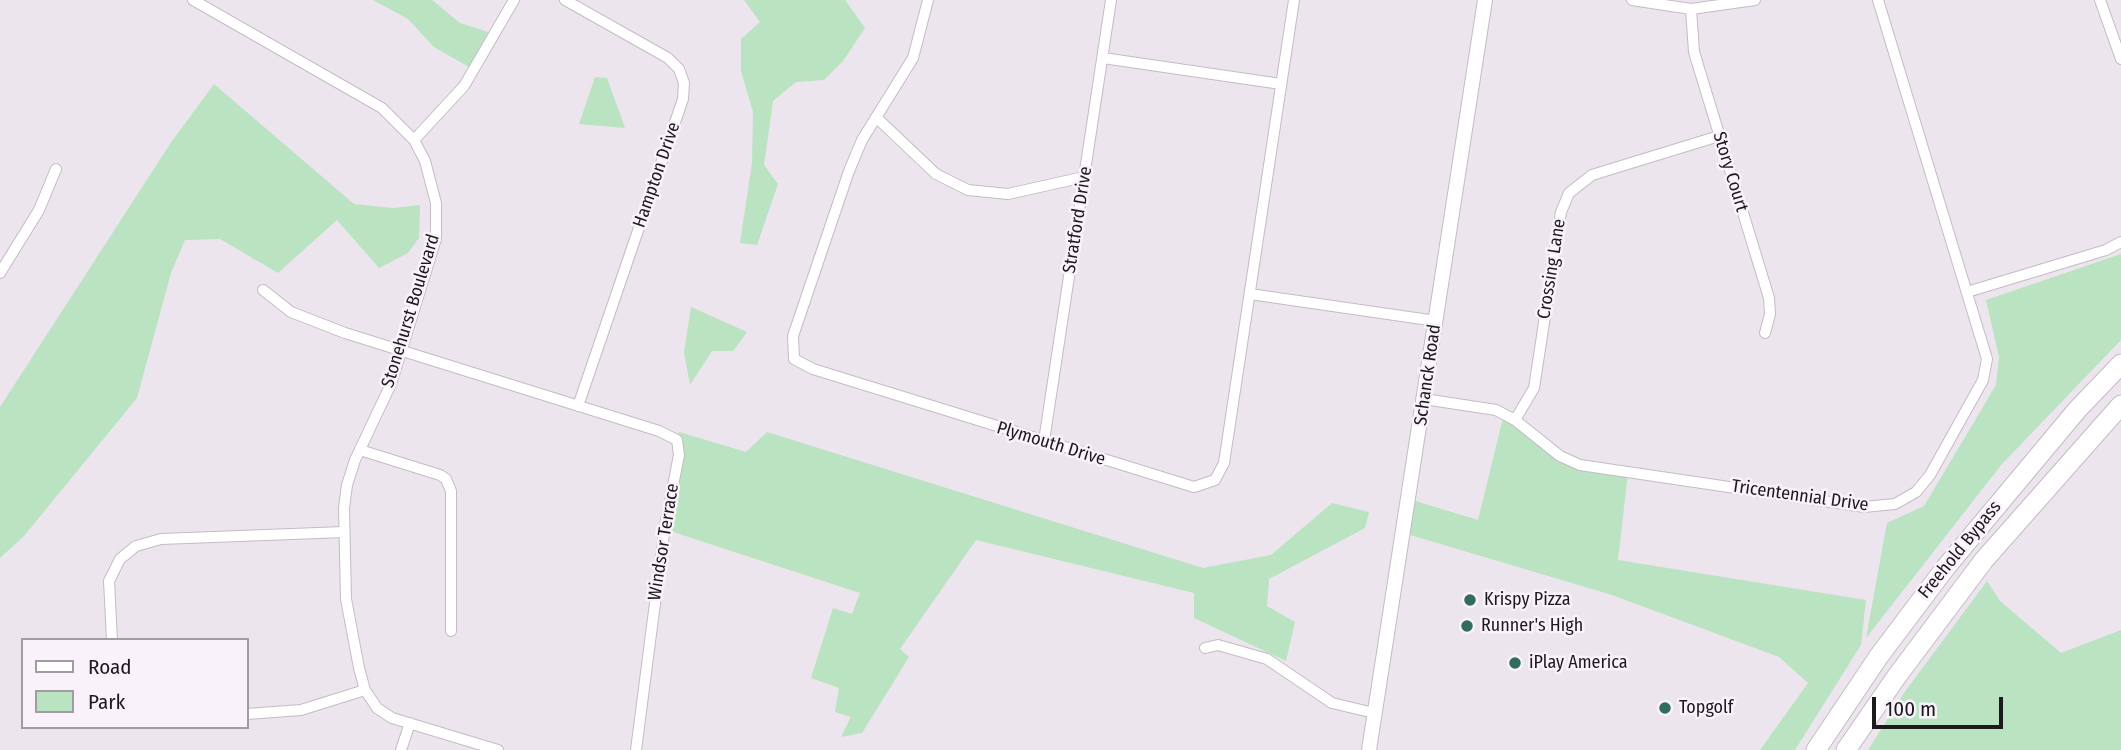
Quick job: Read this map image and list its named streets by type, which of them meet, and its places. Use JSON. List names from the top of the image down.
{
  "streets": {
    "highway": ["Freehold Bypass"],
    "street": [
      "Story Court",
      "Hampton Drive",
      "Stratford Drive",
      "Crossing Lane",
      "Stonehurst Boulevard",
      "Schanck Road",
      "Plymouth Drive",
      "Tricentennial Drive",
      "Windsor Terrace"
    ]
  },
  "crossings": [
    ["Story Court", "Crossing Lane"],
    ["Hampton Drive", "Windsor Terrace"],
    ["Stratford Drive", "Plymouth Drive"],
    ["Crossing Lane", "Tricentennial Drive"],
    ["Stonehurst Boulevard", "Windsor Terrace"],
    ["Schanck Road", "Tricentennial Drive"]
  ],
  "places": [
    "Krispy Pizza",
    "Runner's High",
    "iPlay America",
    "Topgolf"
  ],
  "legend": ["Road", "Park"],
  "scale_bar": "100 m"
}
